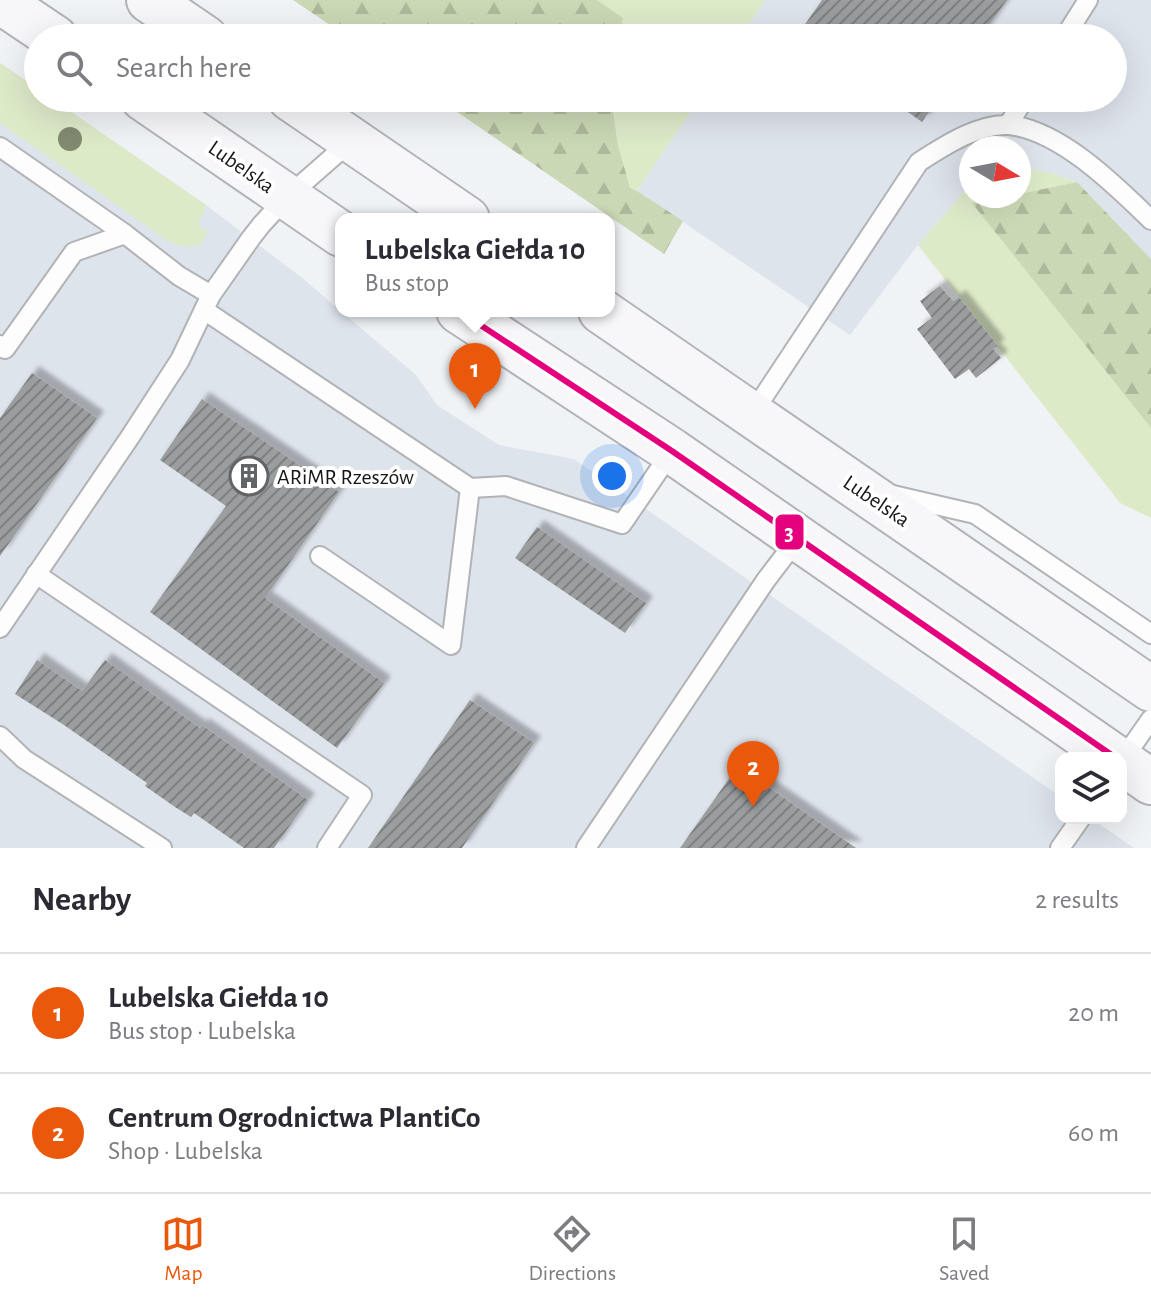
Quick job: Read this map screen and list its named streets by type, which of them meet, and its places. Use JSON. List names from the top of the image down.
{
  "streets": {
    "main road": ["Lubelska"]
  },
  "places": {
    "building": ["ARiMR Rzeszów"]
  },
  "lines": ["transit line 3"],
  "north": "right",
  "page": {
    "search": "Search here",
    "popup": ["Lubelska Giełda 10", "Bus stop"],
    "pins": ["1", "2"],
    "heading": ["Nearby", "2 results"],
    "list": [
      {
        "mark": "1",
        "name": "Lubelska Giełda 10",
        "note": "Bus stop · Lubelska",
        "value": "20 m"
      },
      {
        "mark": "2",
        "name": "Centrum Ogrodnictwa PlantiCo",
        "note": "Shop · Lubelska",
        "value": "60 m"
      }
    ],
    "nav": ["Map", "Directions", "Saved"]
  }
}
